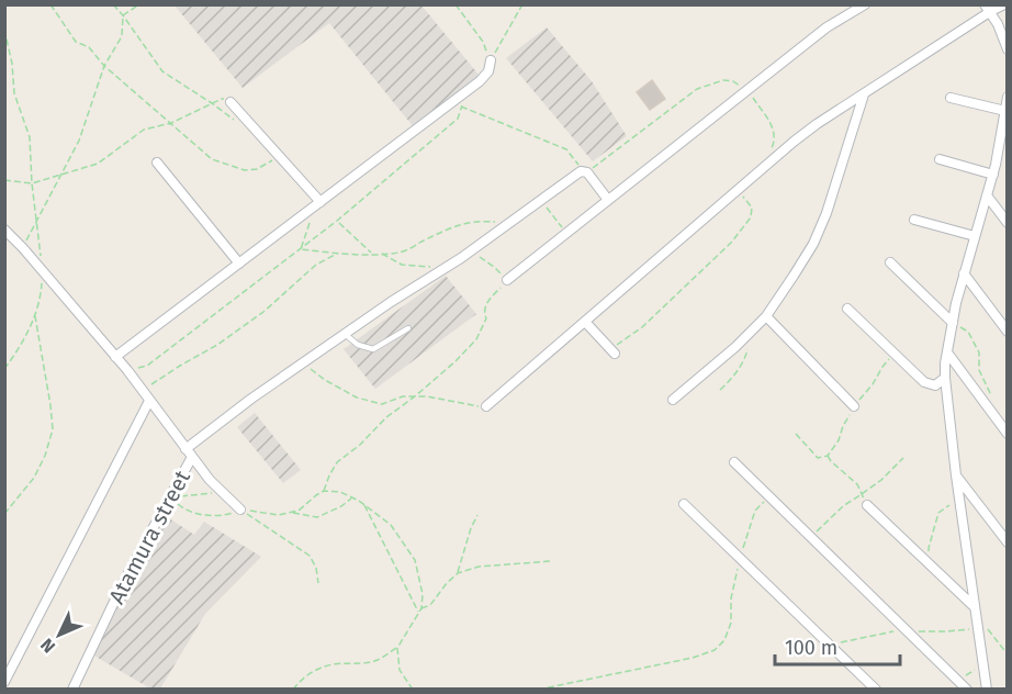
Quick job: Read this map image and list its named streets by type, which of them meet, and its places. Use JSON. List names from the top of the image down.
{
  "streets": {
    "street": ["Atamura street"]
  },
  "scale_bar": "100 m",
  "north": "bottom left"
}
